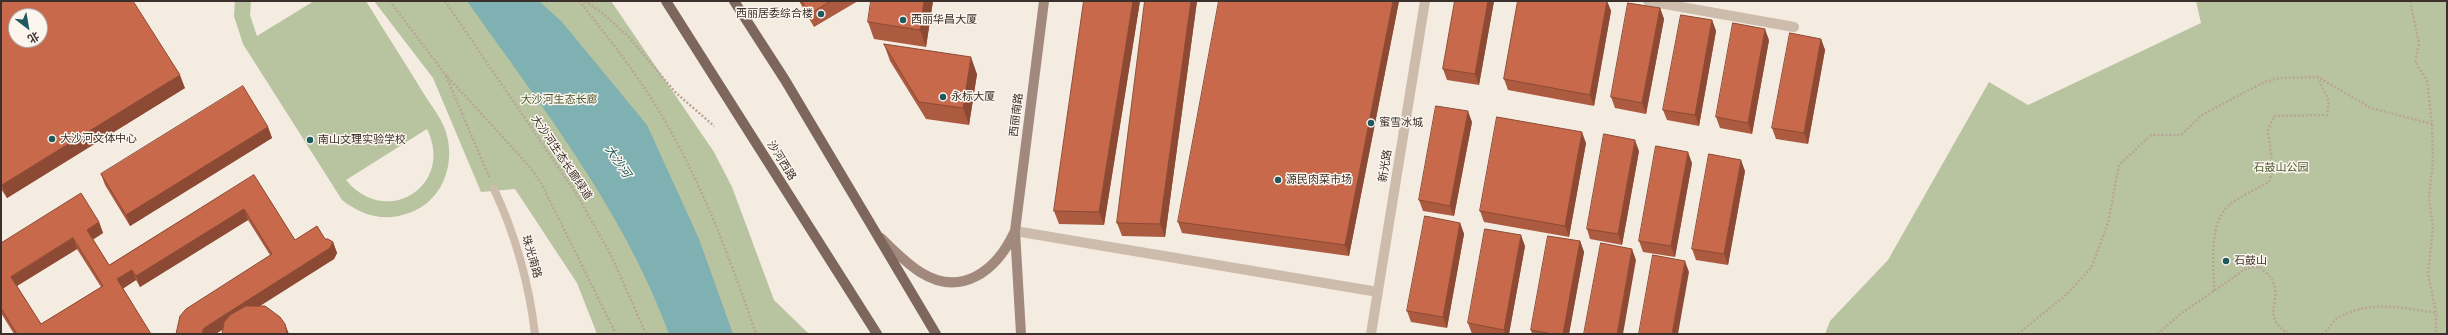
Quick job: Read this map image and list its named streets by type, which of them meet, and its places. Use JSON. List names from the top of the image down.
{
  "streets": {
    "main road": ["沙河西路"],
    "street": ["西丽南路", "新光路"],
    "lane": ["珠光南路"],
    "path": ["大沙河生态长廊绿道"]
  },
  "water": ["大沙河"],
  "parks": ["大沙河生态长廊", "石鼓山公园"],
  "places": [
    "西丽居委综合楼",
    "西丽华昌大厦",
    "永标大厦",
    "蜜雪冰城",
    "大沙河文体中心",
    "南山文理实验学校",
    "源民肉菜市场",
    "石鼓山"
  ],
  "north": "bottom right"
}
